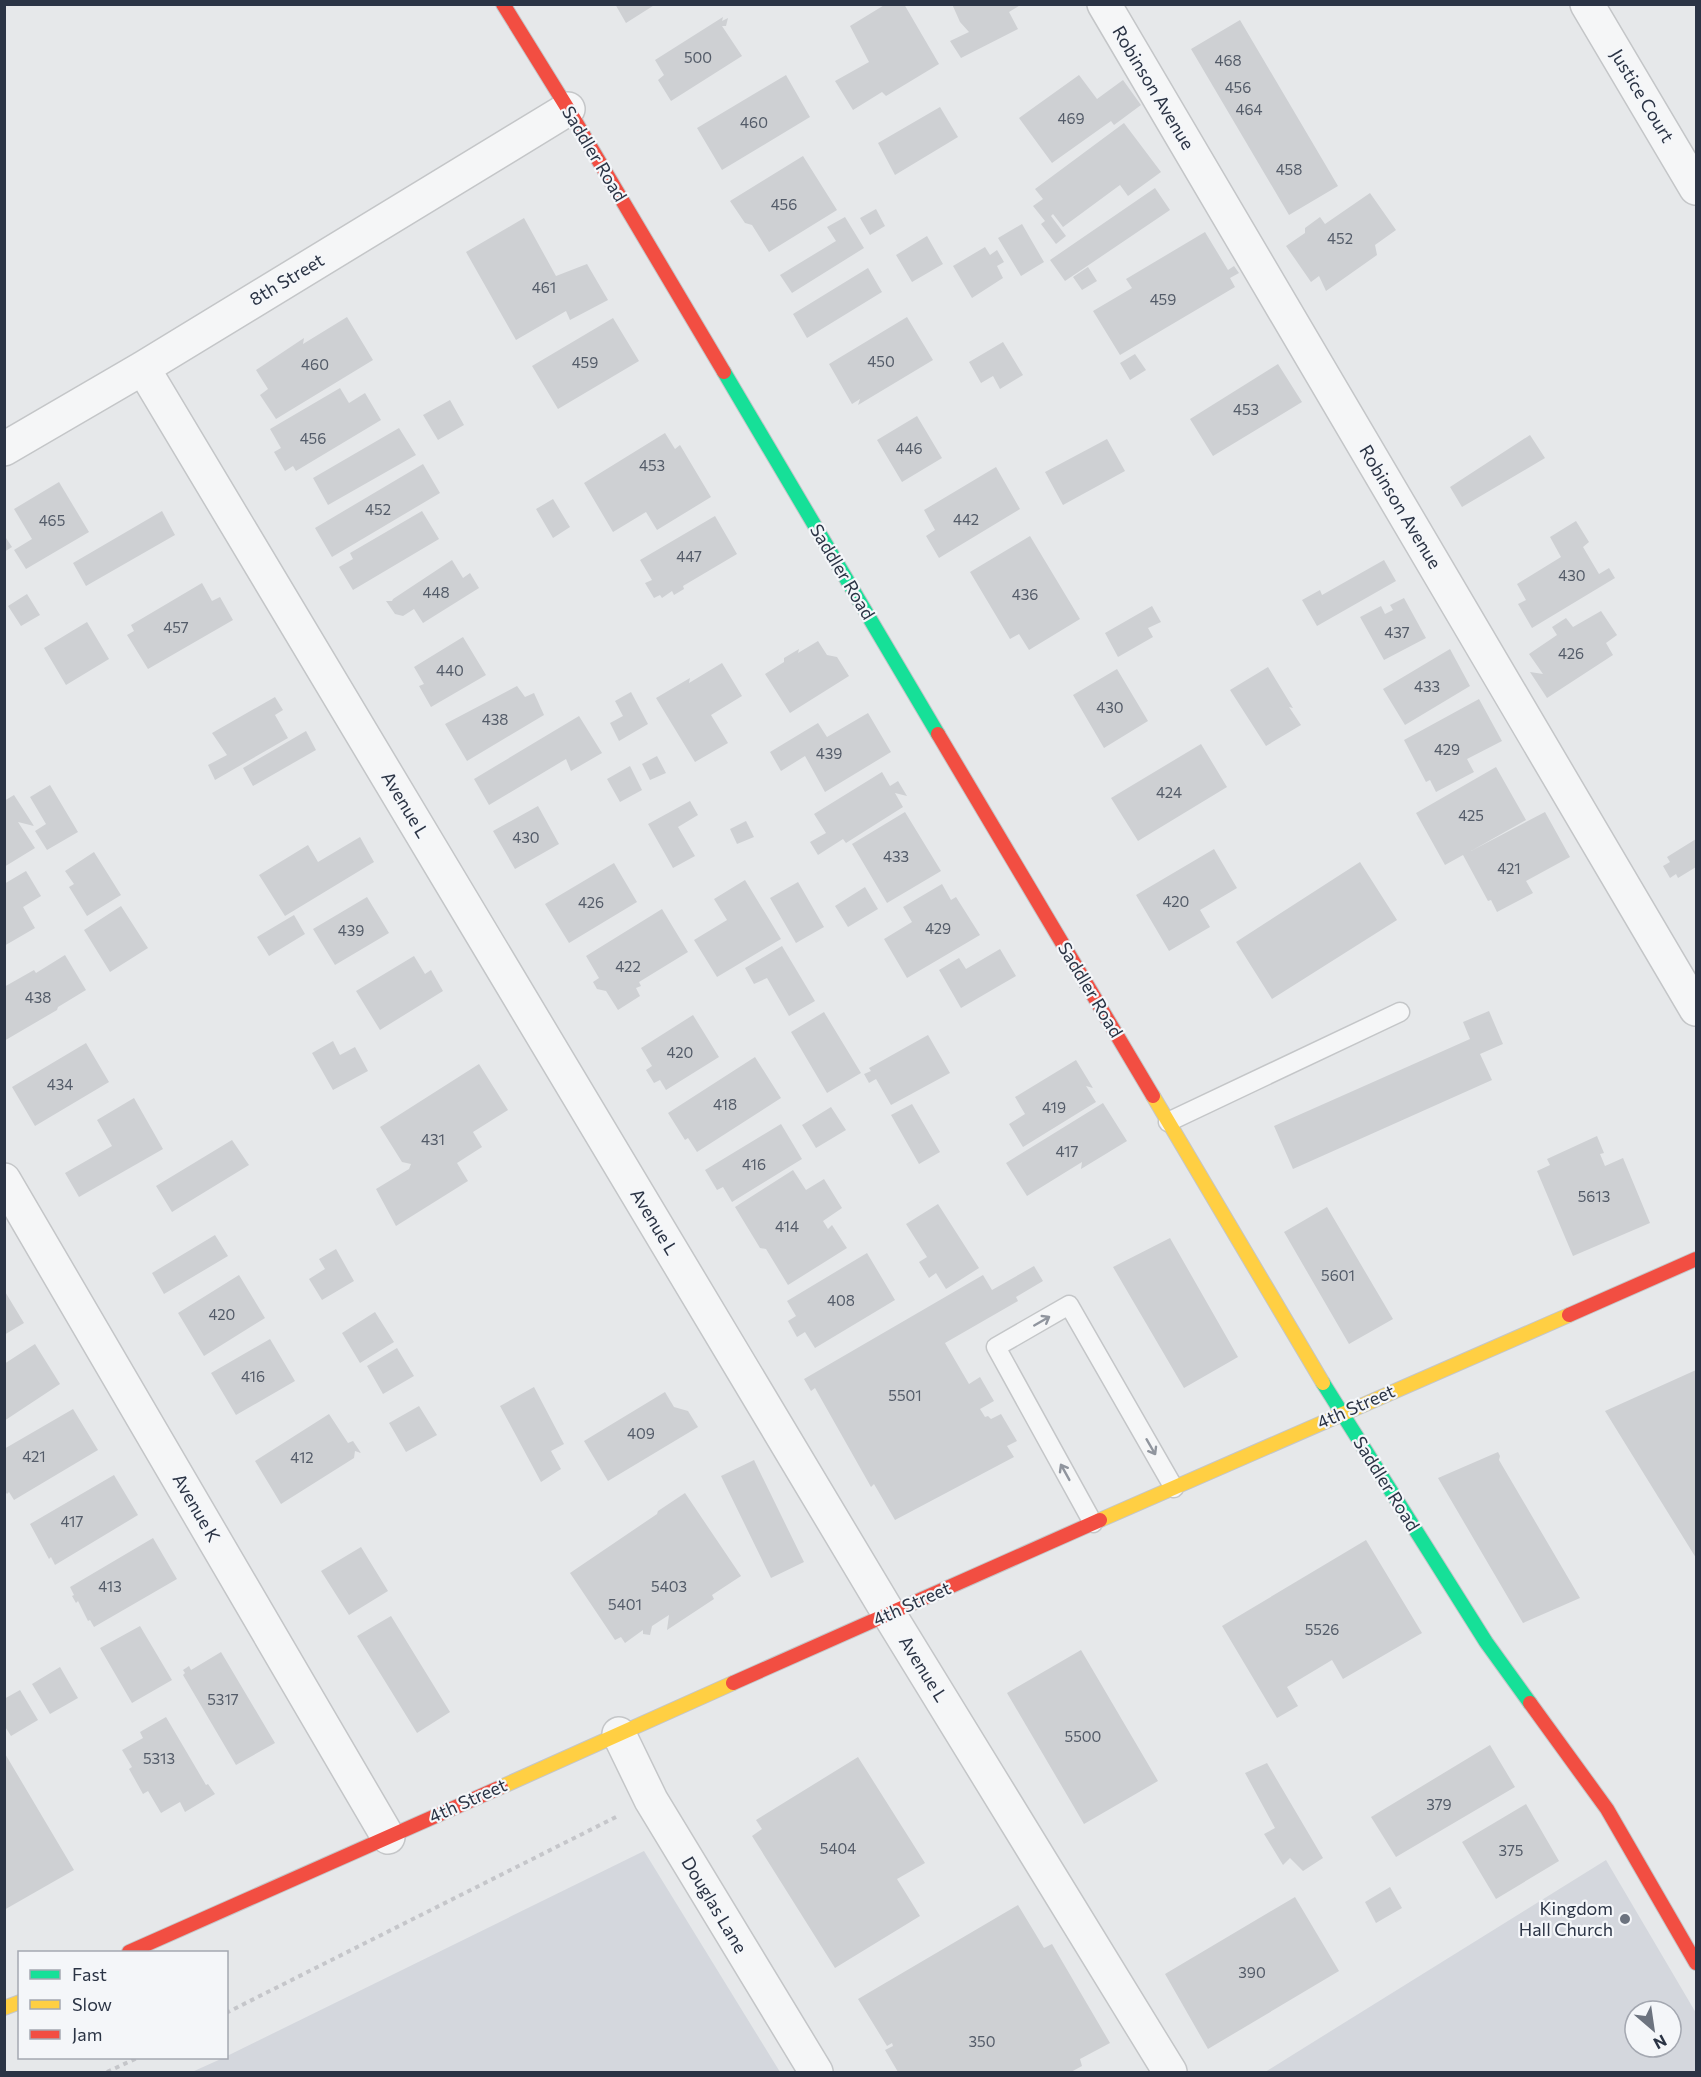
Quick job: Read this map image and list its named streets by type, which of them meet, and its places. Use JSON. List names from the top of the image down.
{
  "streets": {
    "street": [
      "Robinson Avenue",
      "Justice Court",
      "Saddler Road",
      "8th Street",
      "Avenue L",
      "4th Street",
      "Avenue K",
      "Douglas Lane"
    ]
  },
  "crossings": [
    ["Saddler Road", "8th Street"],
    ["Saddler Road", "4th Street"],
    ["8th Street", "Avenue L"],
    ["Avenue L", "4th Street"],
    ["4th Street", "Avenue K"],
    ["4th Street", "Douglas Lane"]
  ],
  "places": ["Kingdom Hall Church"],
  "house_numbers": [
    "500",
    "468",
    "456",
    "464",
    "469",
    "460",
    "458",
    "456",
    "452",
    "461",
    "459",
    "450",
    "459",
    "460",
    "453",
    "456",
    "446",
    "453",
    "452",
    "442",
    "465",
    "447",
    "430",
    "448",
    "436",
    "457",
    "437",
    "426",
    "440",
    "433",
    "430",
    "438",
    "429",
    "439",
    "424",
    "425",
    "430",
    "433",
    "421",
    "420",
    "426",
    "429",
    "439",
    "422",
    "438",
    "420",
    "434",
    "418",
    "419",
    "431",
    "417",
    "416",
    "5613",
    "414",
    "5601",
    "408",
    "420",
    "416",
    "5501",
    "409",
    "421",
    "412",
    "417",
    "413",
    "5403",
    "5401",
    "5526",
    "5317",
    "5500",
    "5313",
    "379",
    "5404",
    "375",
    "390",
    "350"
  ],
  "legend": ["Fast", "Slow", "Jam"],
  "north": "bottom right"
}
